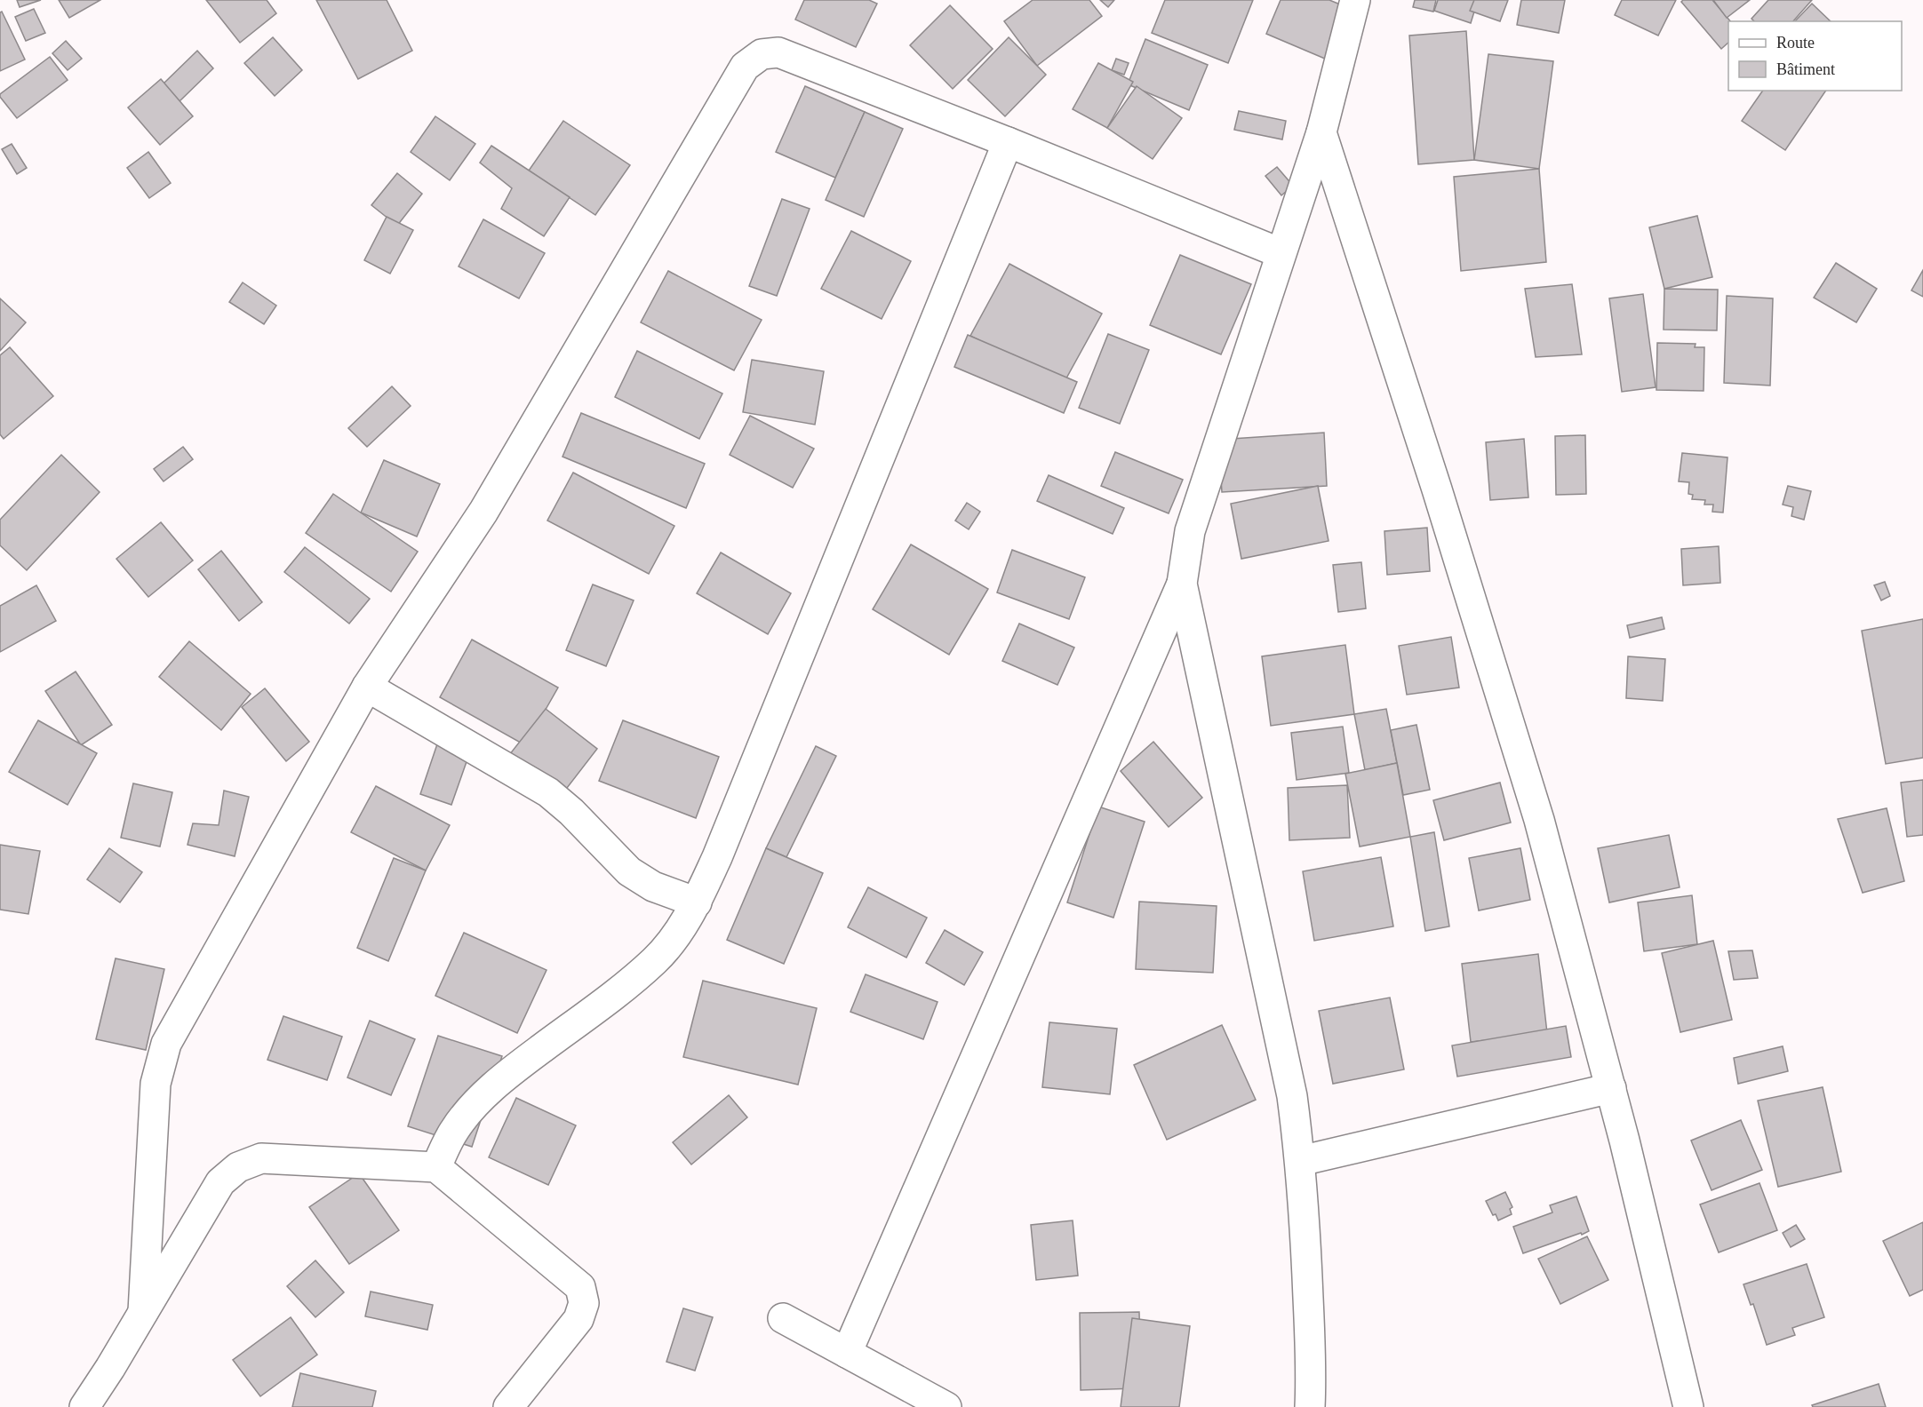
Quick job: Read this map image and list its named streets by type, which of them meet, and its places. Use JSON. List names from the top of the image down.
{
  "legend": ["Route", "Bâtiment"]
}
